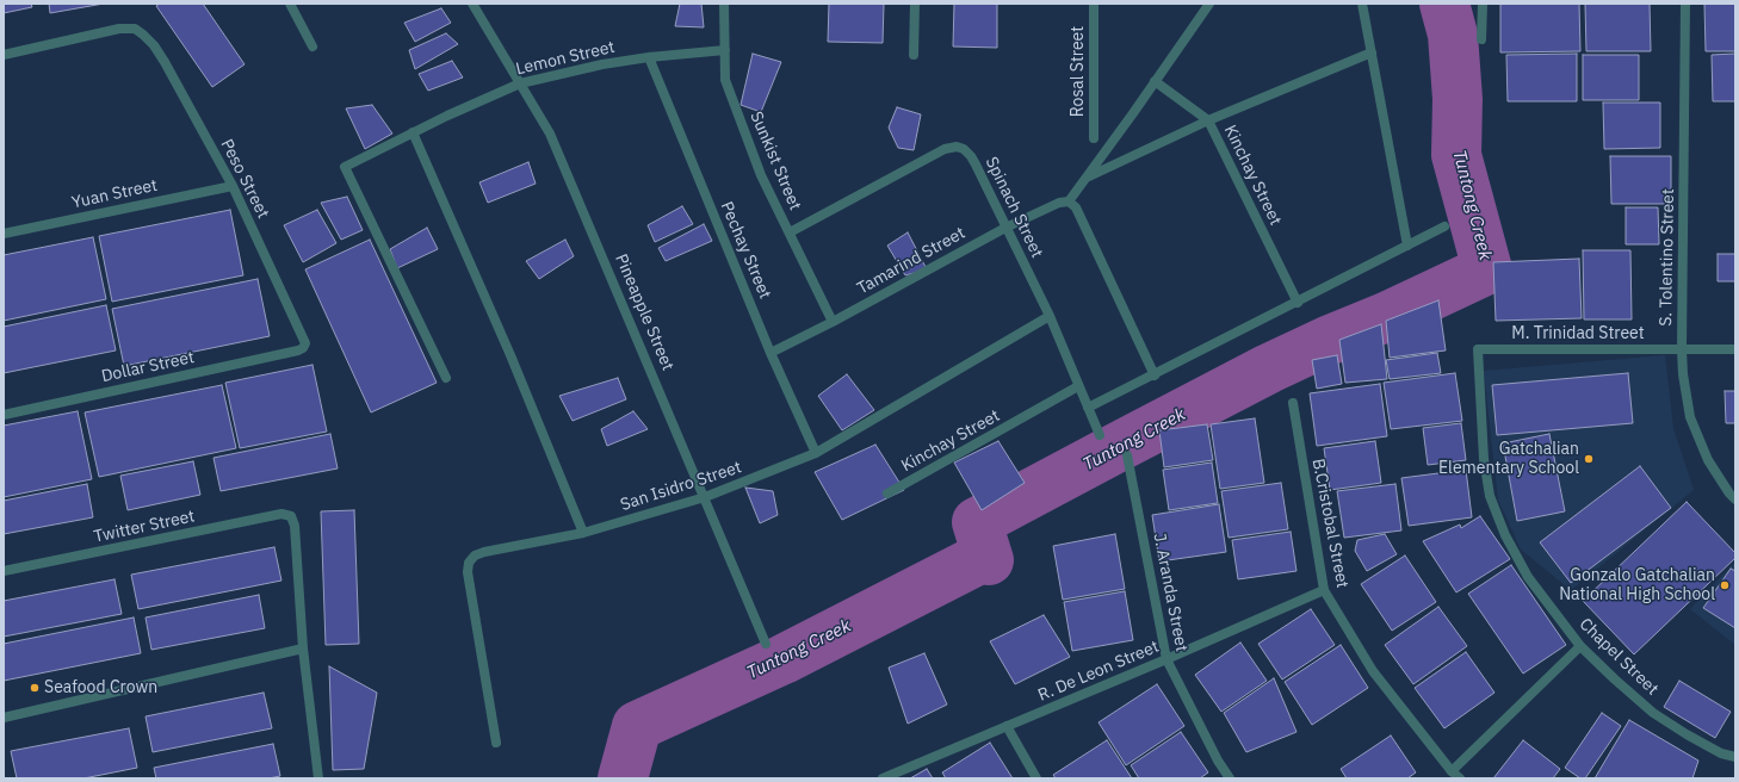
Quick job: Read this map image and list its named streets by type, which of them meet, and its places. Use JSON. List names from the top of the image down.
{
  "streets": {
    "street": [
      "Lemon Street",
      "Rosal Street",
      "Sunkist Street",
      "Kinchay Street",
      "Peso Street",
      "Yuan Street",
      "Spinach Street",
      "Pechay Street",
      "S. Tolentino Street",
      "Tamarind Street",
      "Pineapple Street",
      "M. Trinidad Street",
      "Dollar Street",
      "San Isidro Street",
      "B.Cristobal Street",
      "Twitter Street",
      "J. Aranda Street",
      "Chapel Street",
      "R. De Leon Street"
    ]
  },
  "crossings": [
    ["Lemon Street", "Sunkist Street"],
    ["Lemon Street", "Pechay Street"],
    ["Lemon Street", "Pineapple Street"],
    ["Sunkist Street", "Spinach Street"],
    ["Sunkist Street", "Tamarind Street"],
    ["Kinchay Street", "Spinach Street"],
    ["Peso Street", "Yuan Street"],
    ["Peso Street", "Dollar Street"],
    ["Spinach Street", "Tamarind Street"],
    ["Spinach Street", "San Isidro Street"],
    ["Pechay Street", "Tamarind Street"],
    ["Pechay Street", "San Isidro Street"],
    ["S. Tolentino Street", "M. Trinidad Street"],
    ["Pineapple Street", "San Isidro Street"],
    ["M. Trinidad Street", "Chapel Street"],
    ["B.Cristobal Street", "R. De Leon Street"],
    ["J. Aranda Street", "R. De Leon Street"]
  ],
  "water": ["Tuntong Creek"],
  "places": ["Gatchalian Elementary School", "Gonzalo Gatchalian National High School", "Seafood Crown"]
}
